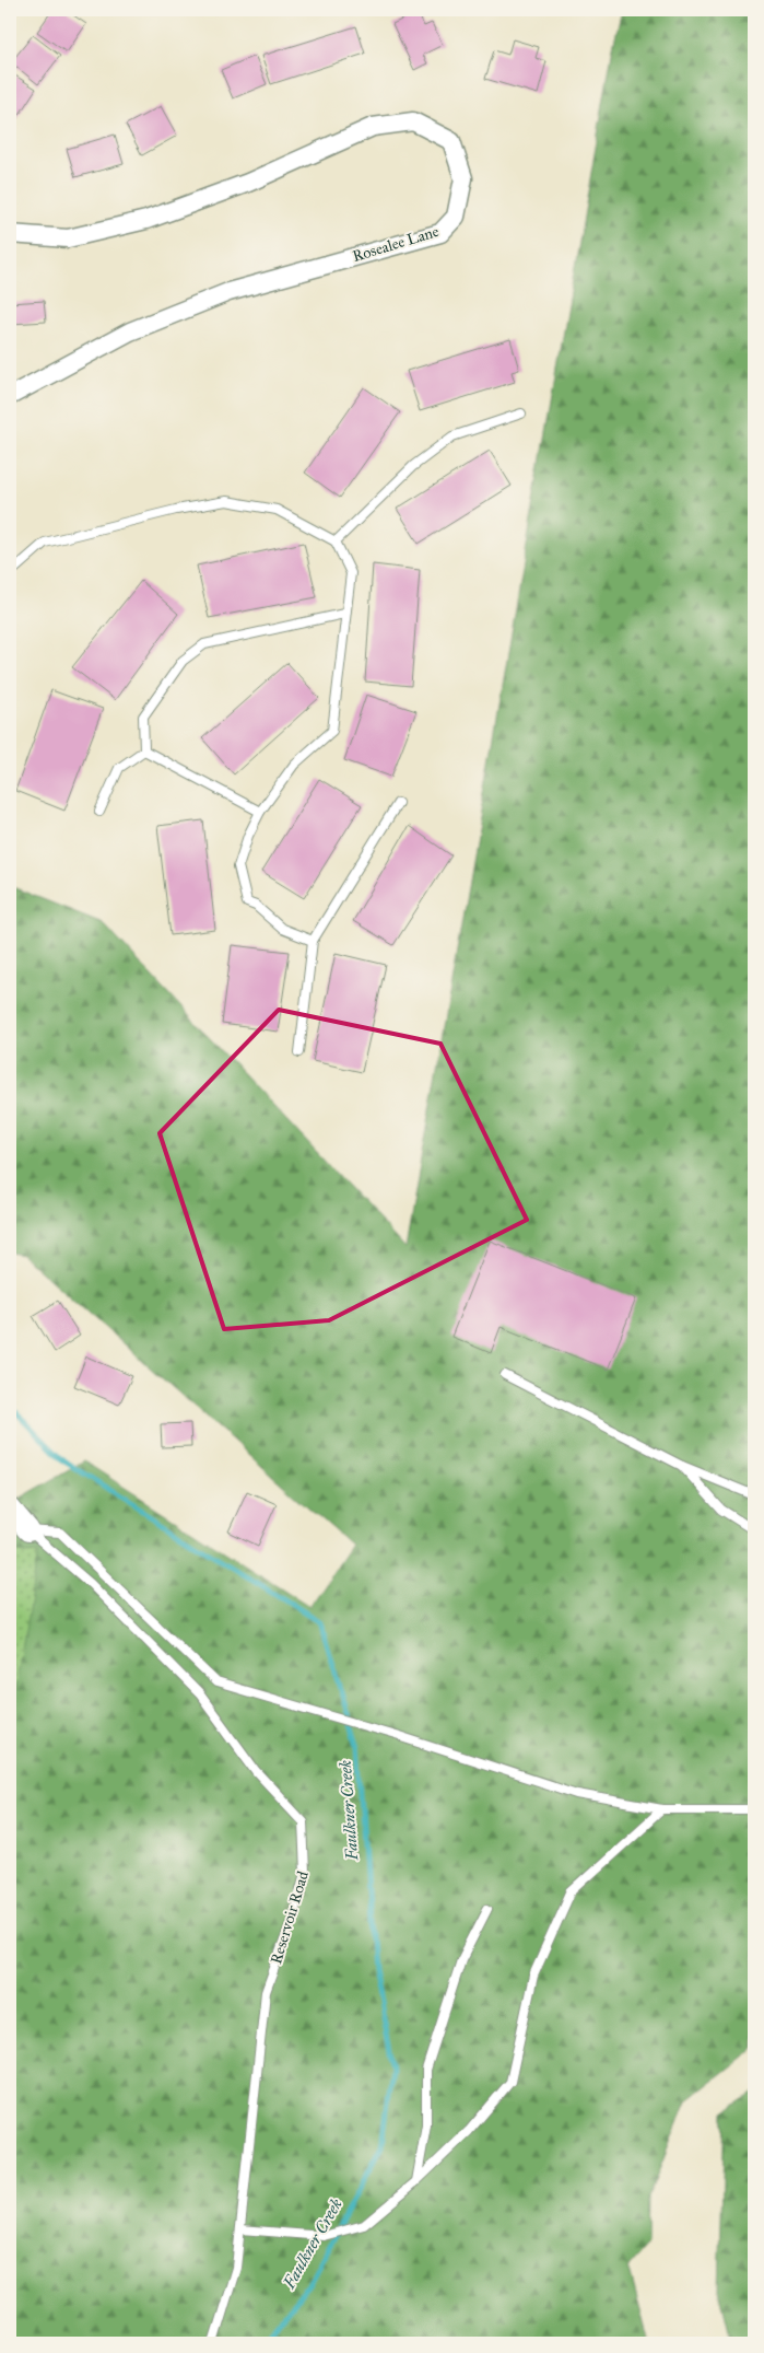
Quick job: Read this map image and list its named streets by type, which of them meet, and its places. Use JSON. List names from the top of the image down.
{
  "streets": {
    "street": ["Rosealee Lane"],
    "lane": ["Reservoir Road"]
  },
  "water": ["Faulkner Creek"]
}
